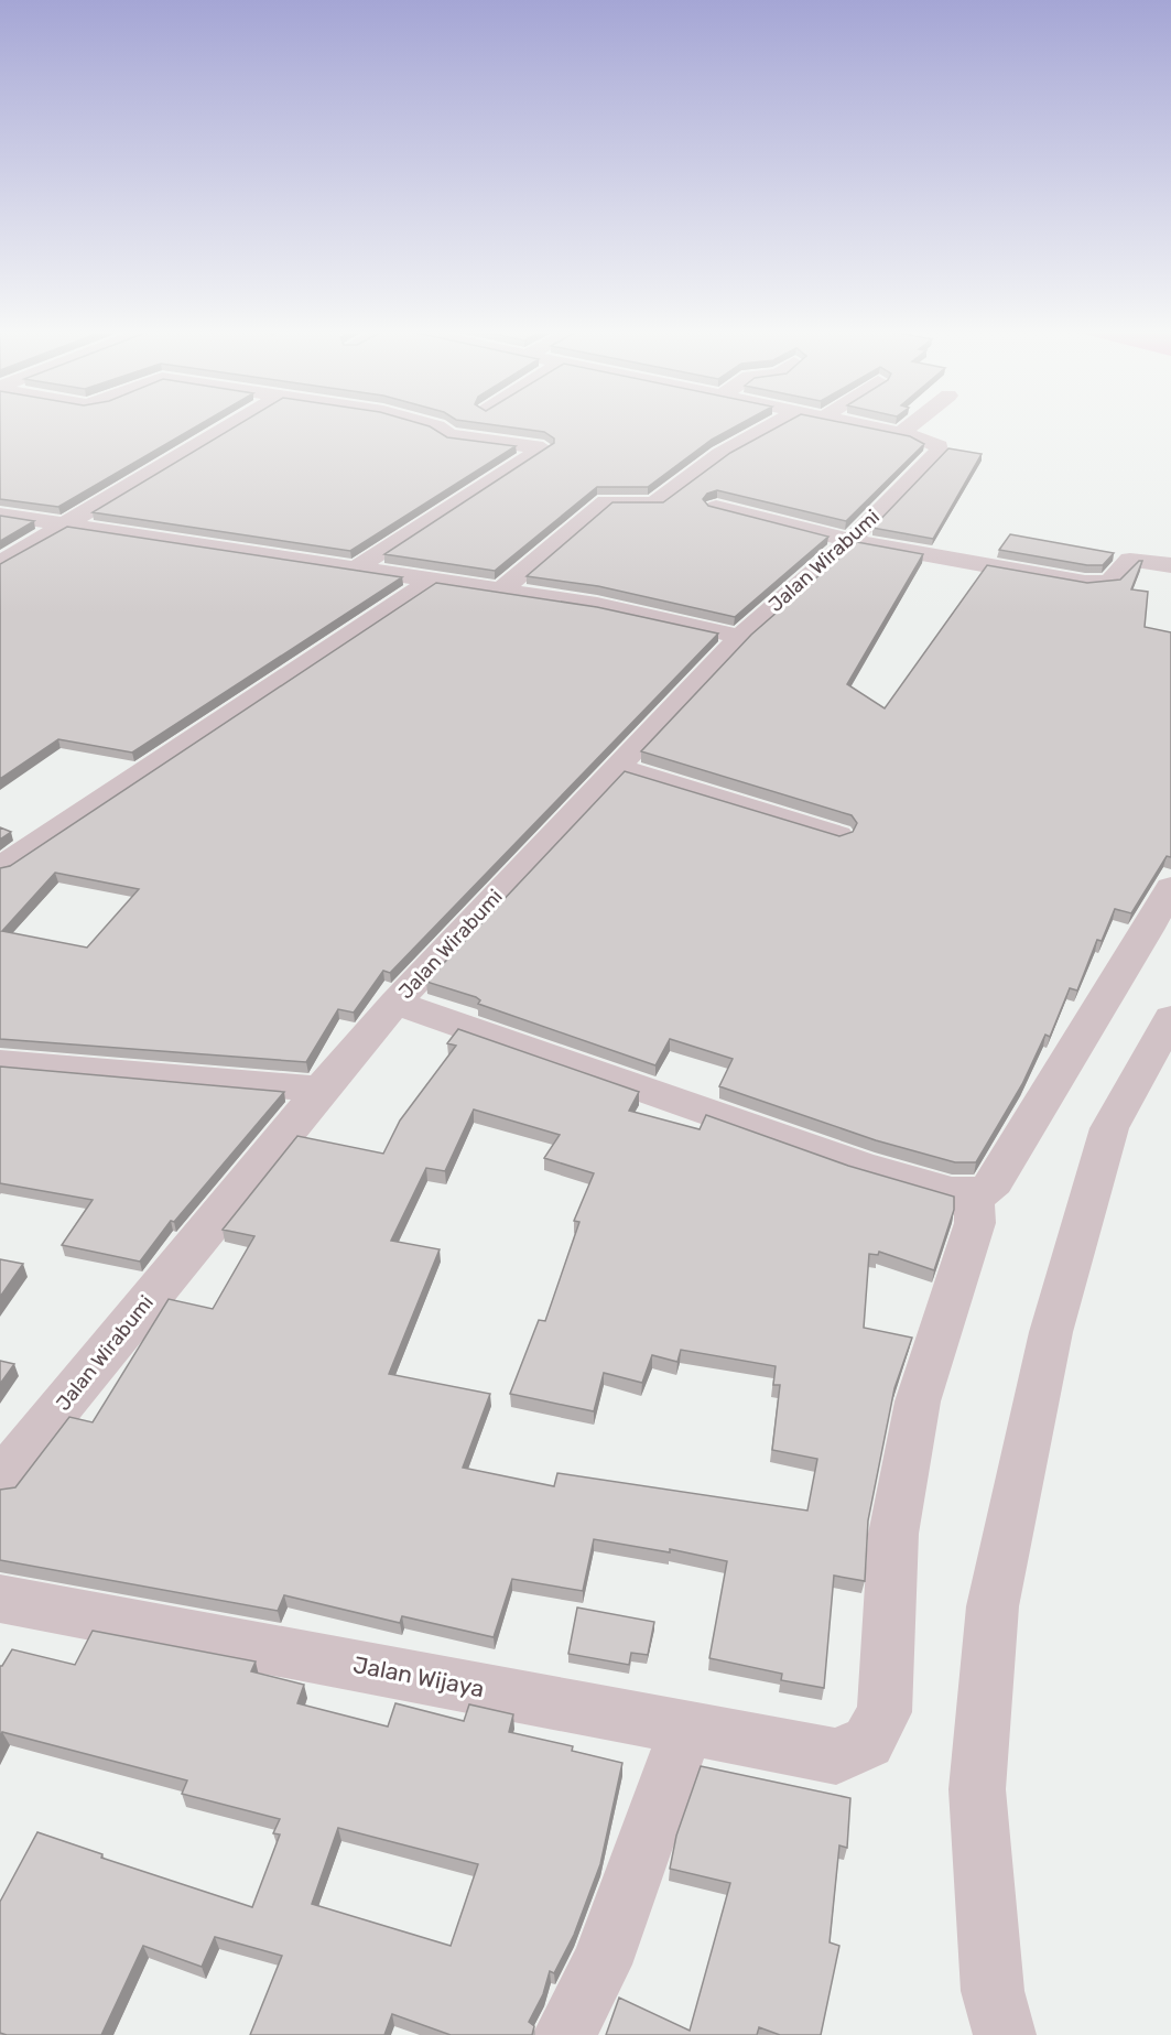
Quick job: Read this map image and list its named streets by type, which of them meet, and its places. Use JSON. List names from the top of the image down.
{
  "streets": {
    "street": ["Jalan Wirabumi", "Jalan Wijaya"]
  }
}
